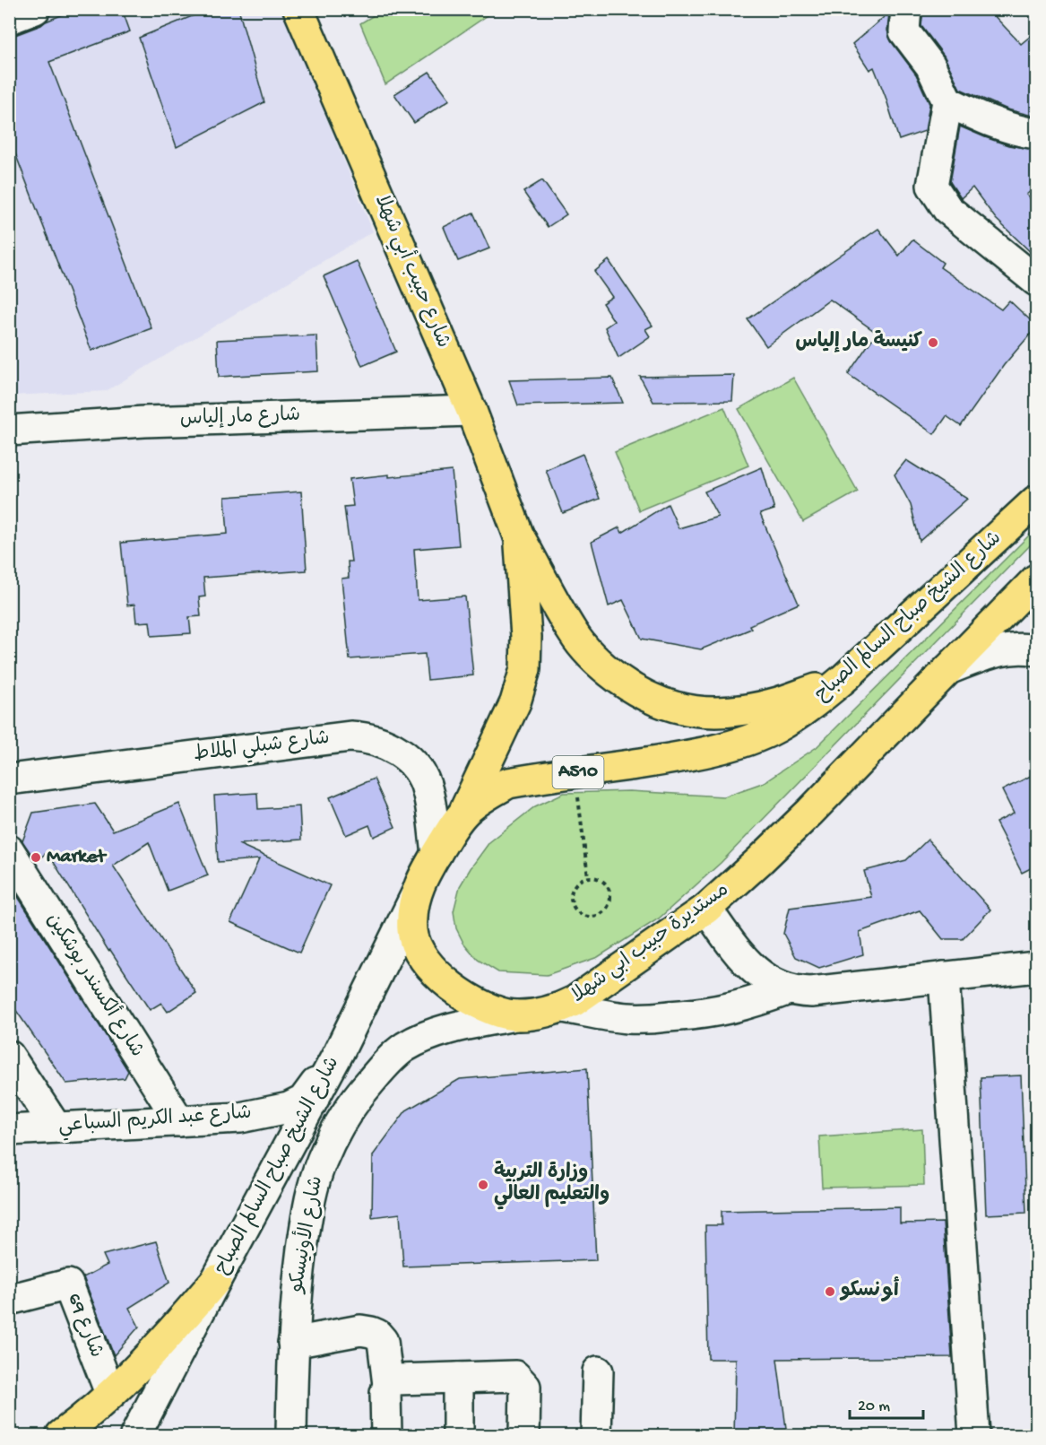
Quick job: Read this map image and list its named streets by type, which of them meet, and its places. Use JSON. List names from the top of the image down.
{
  "streets": {
    "main road": [
      "شارع حبيب أبي شهلا",
      "شارع الشيخ صباح السالم الصباح",
      "A510",
      "مستديرة حبيب ابي شهلا"
    ],
    "street": [
      "شارع مار إلياس",
      "شارع شبلي الملاط",
      "شارع ألكسندر بوشكين",
      "شارع عبد الكريم السباعي",
      "شارع الأونيسكو",
      "شارع 69"
    ]
  },
  "crossings": [
    ["شارع حبيب أبي شهلا", "شارع مار إلياس"],
    ["شارع الشيخ صباح السالم الصباح", "مستديرة حبيب ابي شهلا"],
    ["شارع الشيخ صباح السالم الصباح", "شارع عبد الكريم السباعي"],
    ["شارع شبلي الملاط", "مستديرة حبيب ابي شهلا"],
    ["A510", "مستديرة حبيب ابي شهلا"],
    ["مستديرة حبيب ابي شهلا", "شارع الأونيسكو"],
    ["شارع ألكسندر بوشكين", "شارع عبد الكريم السباعي"]
  ],
  "places": [
    "كنيسة مار إلياس",
    "Market",
    "وزارة التربية والتعليم العالي",
    "أونسكو"
  ],
  "scale_bar": "20 m"
}
